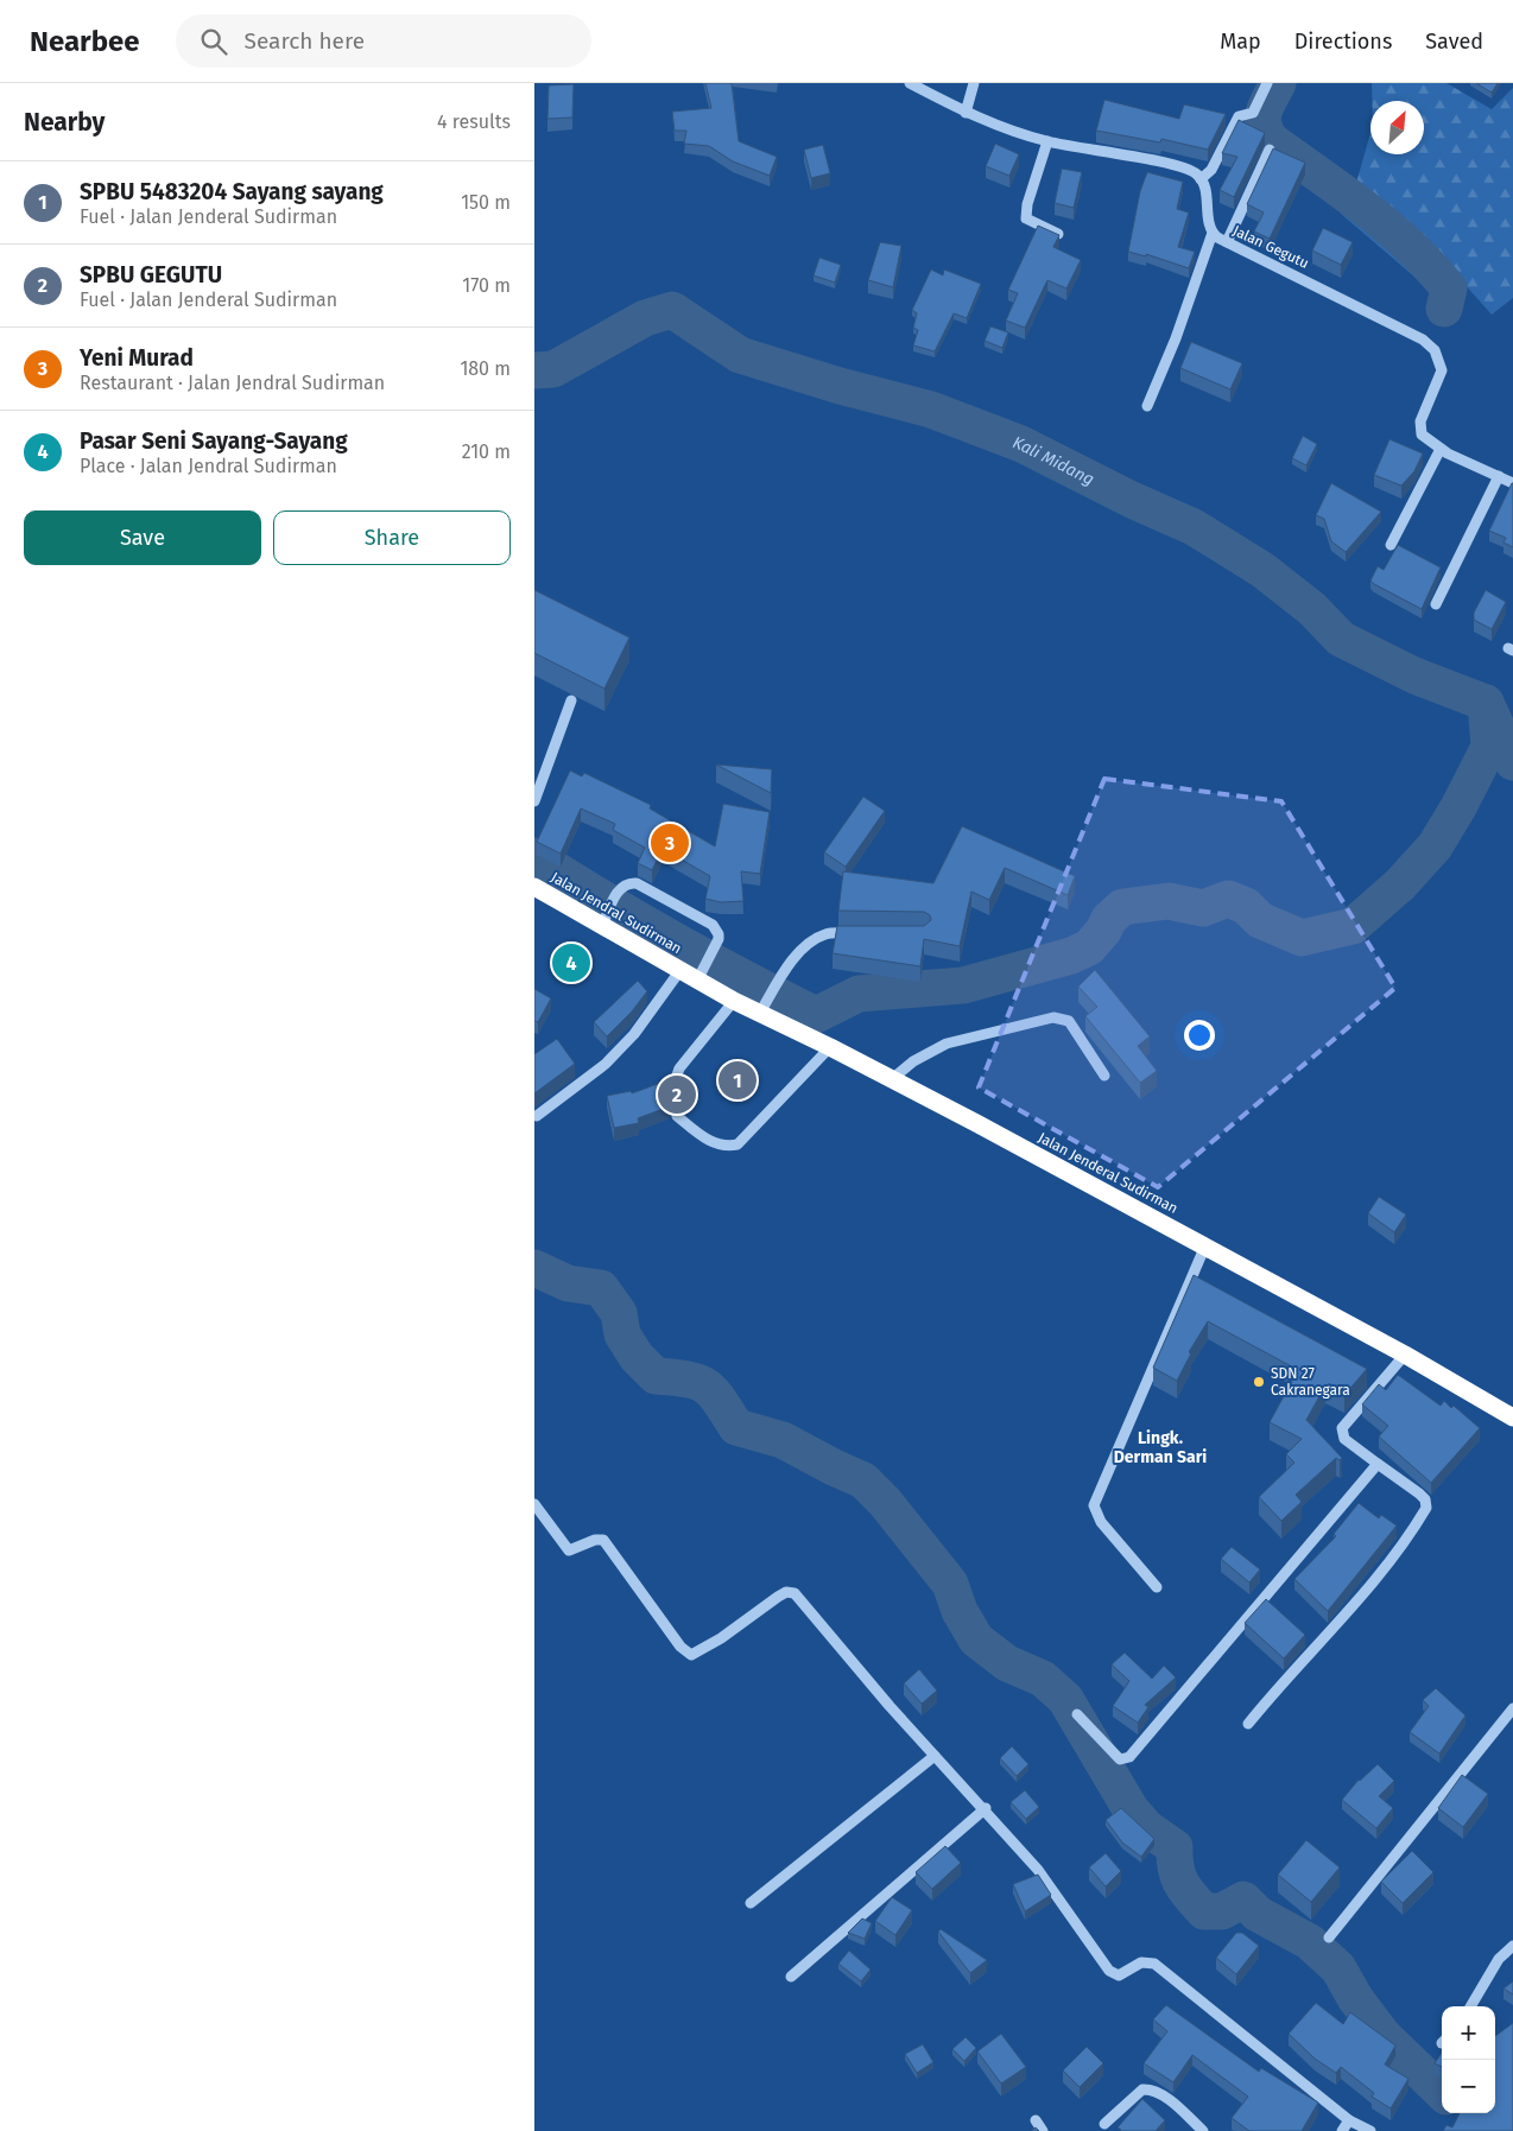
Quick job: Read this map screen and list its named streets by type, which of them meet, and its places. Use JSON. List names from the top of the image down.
{
  "streets": {
    "highway": ["Jalan Jendral Sudirman", "Jalan Jenderal Sudirman"],
    "street": ["Jalan Gegutu"]
  },
  "crossings": [
    ["Jalan Jendral Sudirman", "Jalan Jenderal Sudirman"]
  ],
  "districts": ["Lingk. Derman Sari"],
  "water": ["Kali Midang"],
  "places": ["SDN 27 Cakranegara"],
  "north": "top right",
  "page": {
    "header": "Nearbee",
    "search": "Search here",
    "nav": ["Map", "Directions", "Saved"],
    "heading": ["Nearby", "4 results"],
    "list": [
      {
        "mark": "1",
        "name": "SPBU 5483204 Sayang sayang",
        "note": "Fuel · Jalan Jenderal Sudirman",
        "value": "150 m"
      },
      {
        "mark": "2",
        "name": "SPBU GEGUTU",
        "note": "Fuel · Jalan Jenderal Sudirman",
        "value": "170 m"
      },
      {
        "mark": "3",
        "name": "Yeni Murad",
        "note": "Restaurant · Jalan Jendral Sudirman",
        "value": "180 m"
      },
      {
        "mark": "4",
        "name": "Pasar Seni Sayang-Sayang",
        "note": "Place · Jalan Jendral Sudirman",
        "value": "210 m"
      }
    ],
    "buttons": ["Save", "Share"],
    "pins": [
      "3",
      "4",
      "1",
      "2"
    ],
    "map_buttons": ["+", "−"]
  }
}
